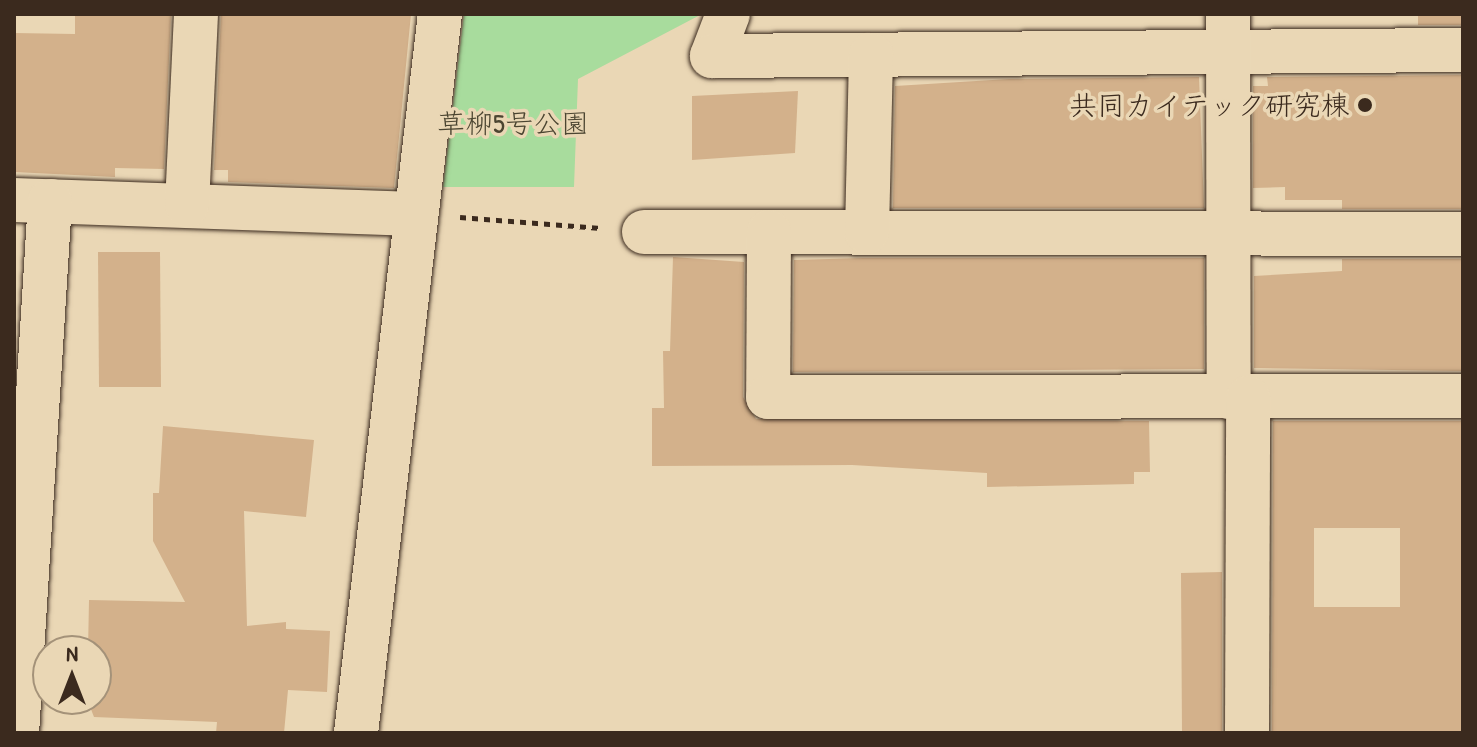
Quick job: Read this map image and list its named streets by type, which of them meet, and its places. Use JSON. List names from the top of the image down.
{
  "parks": ["草柳5号公園"],
  "places": ["共同カイテック研究棟"],
  "north": "top"
}
